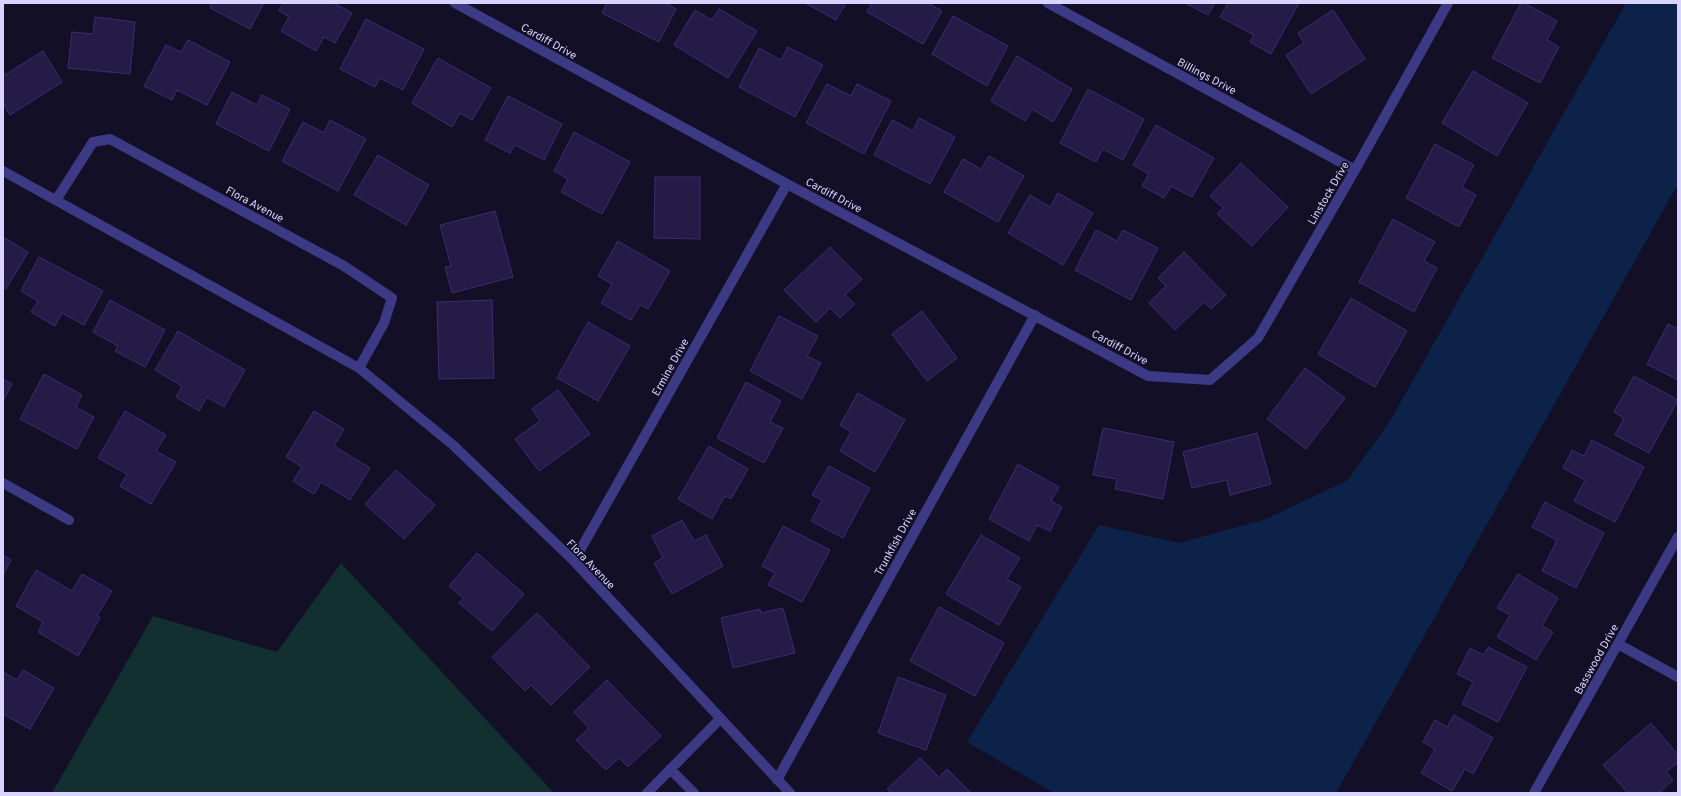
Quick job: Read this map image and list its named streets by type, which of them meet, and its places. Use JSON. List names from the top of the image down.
{
  "streets": {
    "street": [
      "Cardiff Drive",
      "Billings Drive",
      "Linstock Drive",
      "Flora Avenue",
      "Ermine Drive",
      "Trunkfish Drive",
      "Basswood Drive"
    ]
  },
  "crossings": [
    ["Cardiff Drive", "Linstock Drive"],
    ["Cardiff Drive", "Ermine Drive"],
    ["Cardiff Drive", "Trunkfish Drive"],
    ["Billings Drive", "Linstock Drive"],
    ["Flora Avenue", "Ermine Drive"],
    ["Flora Avenue", "Trunkfish Drive"]
  ]
}
